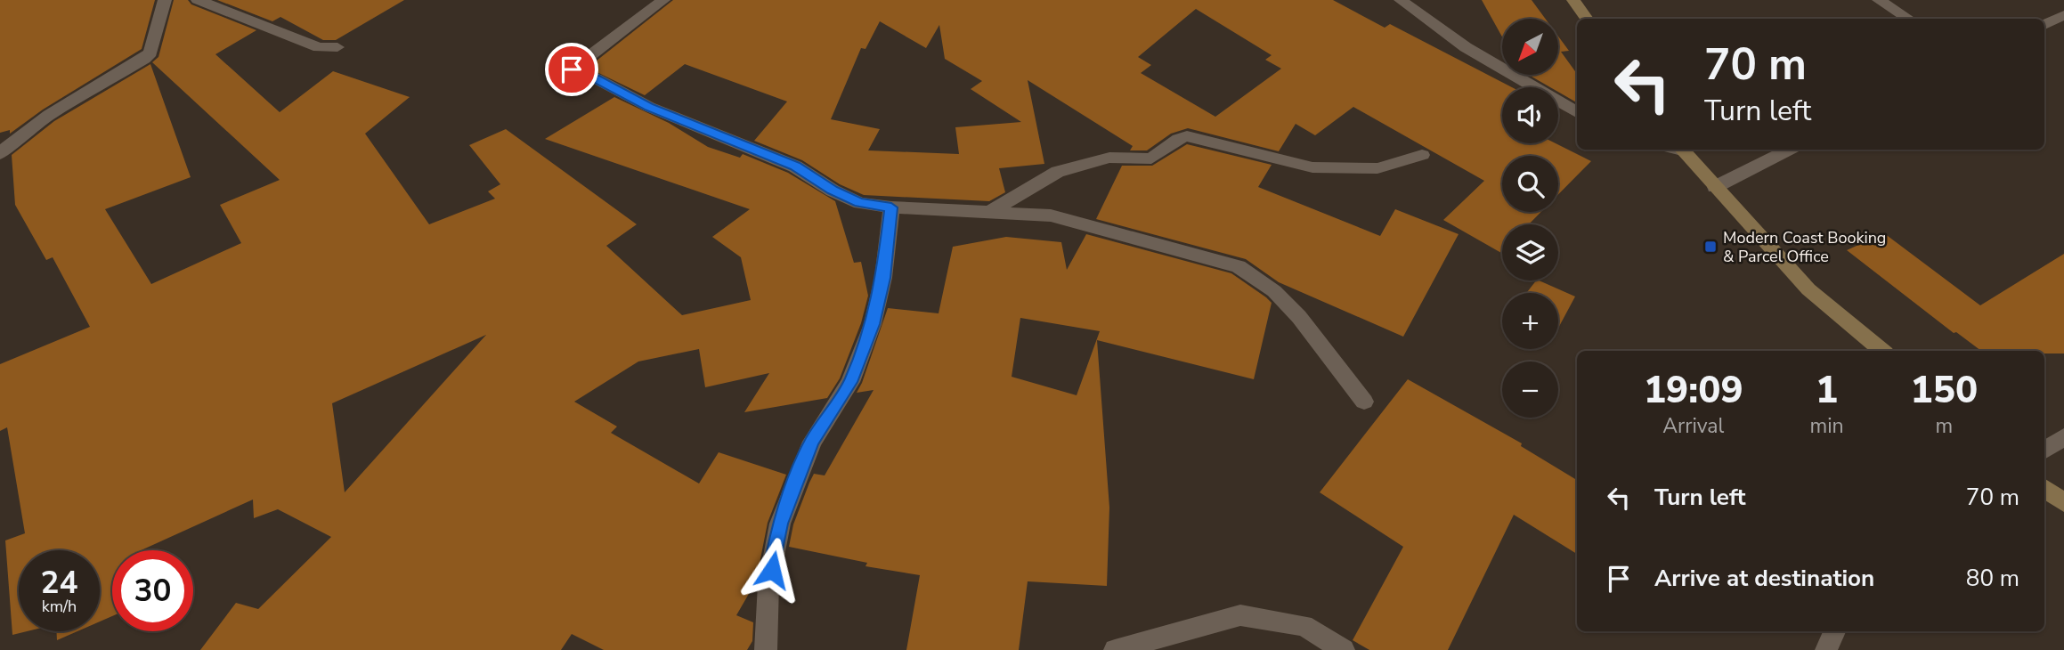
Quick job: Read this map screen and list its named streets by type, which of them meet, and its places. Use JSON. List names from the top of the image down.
{
  "places": {
    "transit": ["Modern Coast Booking & Parcel Office"]
  },
  "north": "bottom left",
  "page": {
    "map_buttons": ["+", "−"],
    "turn": ["70 m", "Turn left"],
    "eta": [
      "19:09",
      "Arrival",
      "1",
      "min",
      "150",
      "m"
    ],
    "list": [
      {
        "name": "Turn left",
        "value": "70 m"
      },
      {
        "name": "Arrive at destination",
        "value": "80 m"
      }
    ],
    "speed": "24 km/h",
    "limit": "30"
  }
}
